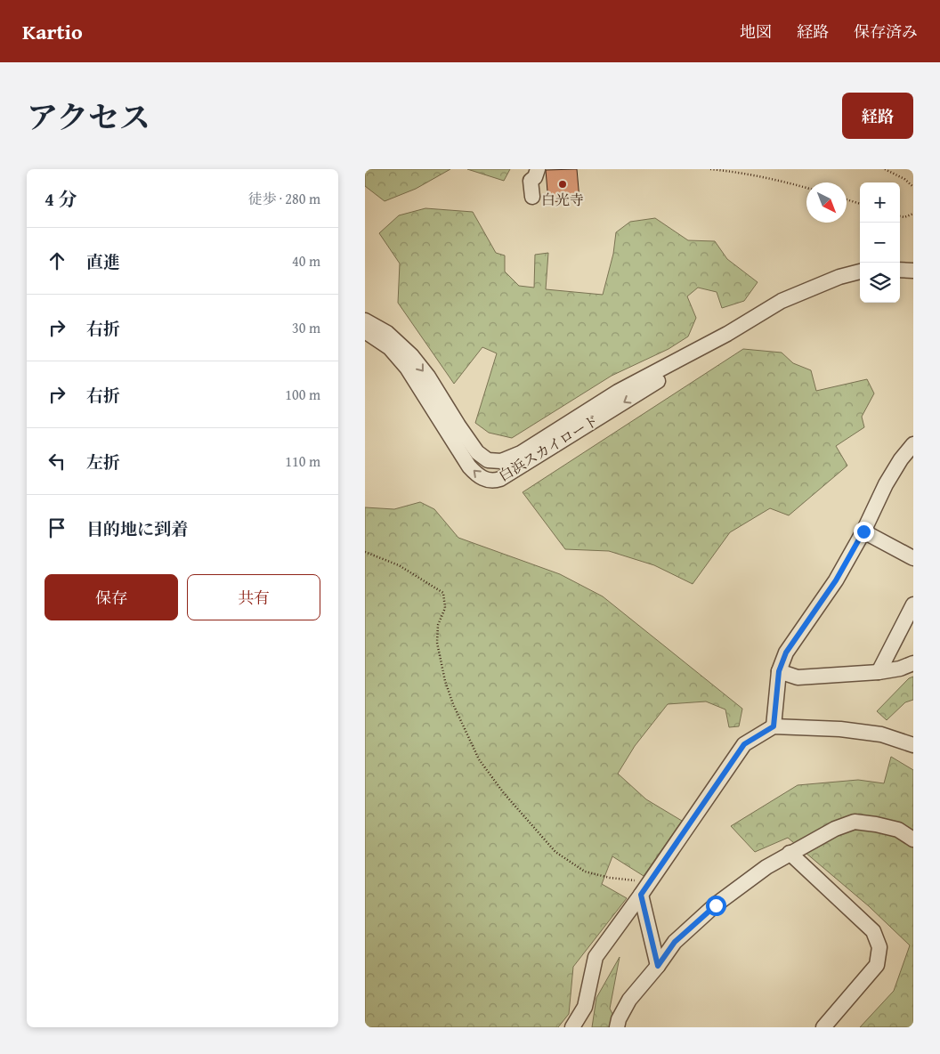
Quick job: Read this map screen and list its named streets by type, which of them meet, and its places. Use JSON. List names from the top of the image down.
{
  "streets": {
    "street": ["白浜スカイロード"]
  },
  "places": ["白光寺"],
  "north": "bottom right",
  "page": {
    "header": "Kartio",
    "nav": ["地図", "経路", "保存済み"],
    "title": "アクセス",
    "buttons": [
      "経路",
      ["保存", "共有"]
    ],
    "heading": ["4 分", "徒歩 · 280 m"],
    "map_buttons": ["+", "−"],
    "list": [
      ["直進", "40 m"],
      ["右折", "30 m"],
      ["右折", "100 m"],
      ["左折", "110 m"],
      "目的地に到着"
    ]
  }
}
